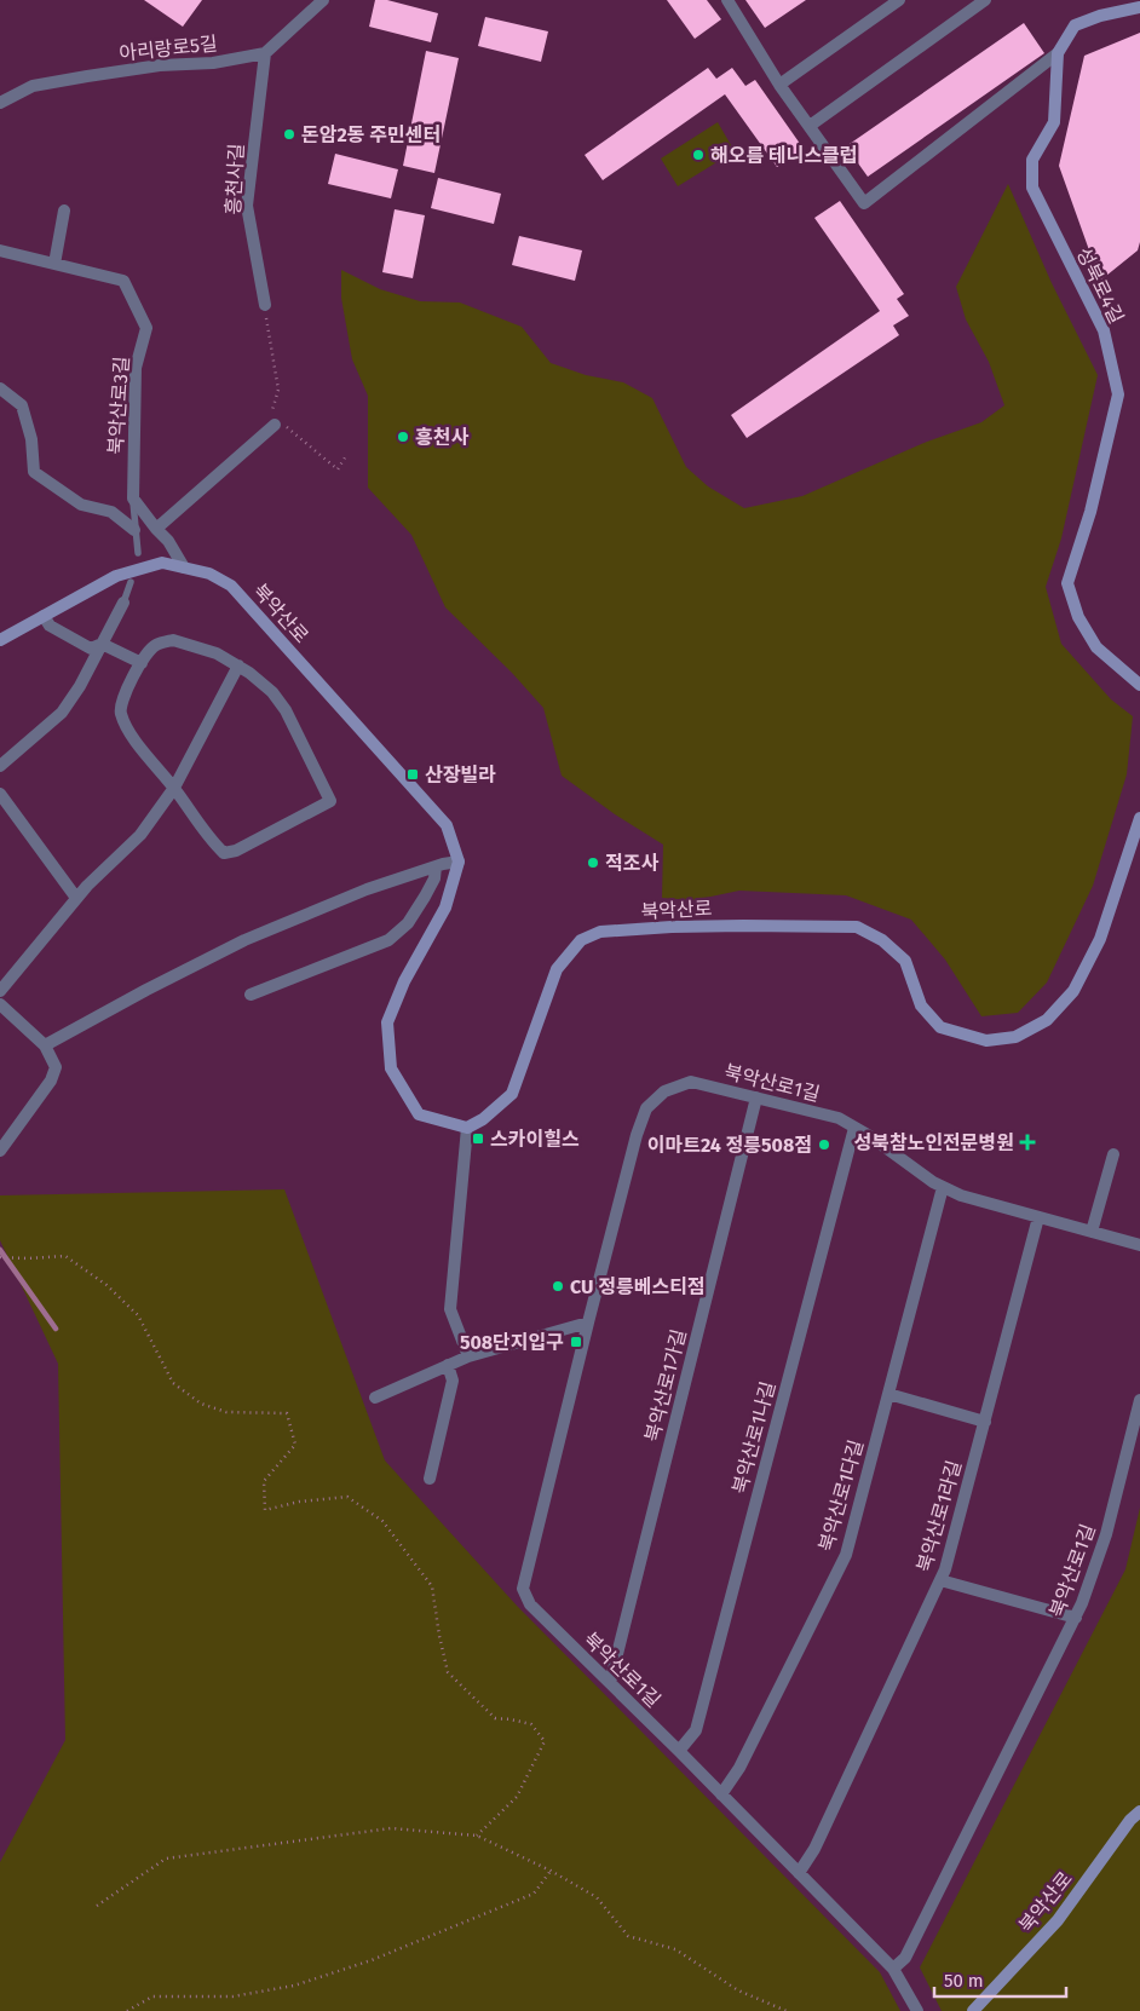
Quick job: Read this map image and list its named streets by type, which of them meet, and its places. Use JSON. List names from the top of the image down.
{
  "streets": {
    "street": [
      "아리랑로5길",
      "흥천사길",
      "성북로4길",
      "북악산로3길",
      "북악산로",
      "북악산로1길",
      "북악산로1가길",
      "북악산로1나길",
      "북악산로1다길",
      "북악산로1라길"
    ]
  },
  "crossings": [
    ["아리랑로5길", "흥천사길"],
    ["북악산로1길", "북악산로1가길"],
    ["북악산로1길", "북악산로1나길"],
    ["북악산로1길", "북악산로1다길"],
    ["북악산로1길", "북악산로1라길"]
  ],
  "places": {
    "other": [
      "돈암2동 주민센터",
      "해오름 테니스클럽",
      "흥천사",
      "적조사",
      "이마트24 정릉508점",
      "CU 정릉베스티점"
    ],
    "transit": ["산장빌라", "스카이힐스", "508단지입구"],
    "health": ["성북참노인전문병원"]
  },
  "scale_bar": "50 m"
}
